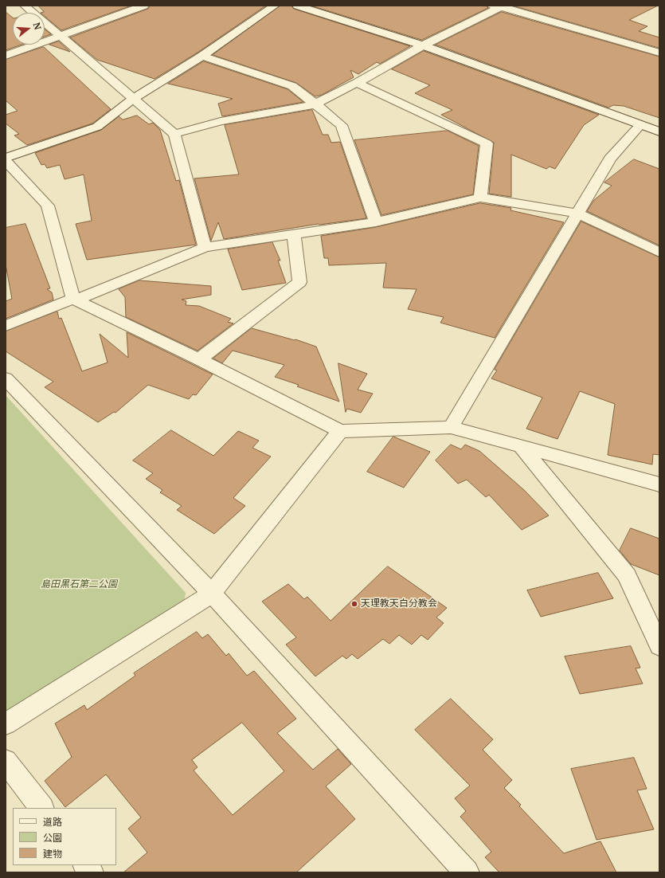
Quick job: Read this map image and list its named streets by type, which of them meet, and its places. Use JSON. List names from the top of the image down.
{
  "parks": ["島田黒石第二公園"],
  "places": ["天理教天白分教会"],
  "legend": ["道路", "公園", "建物"],
  "north": "right"
}
